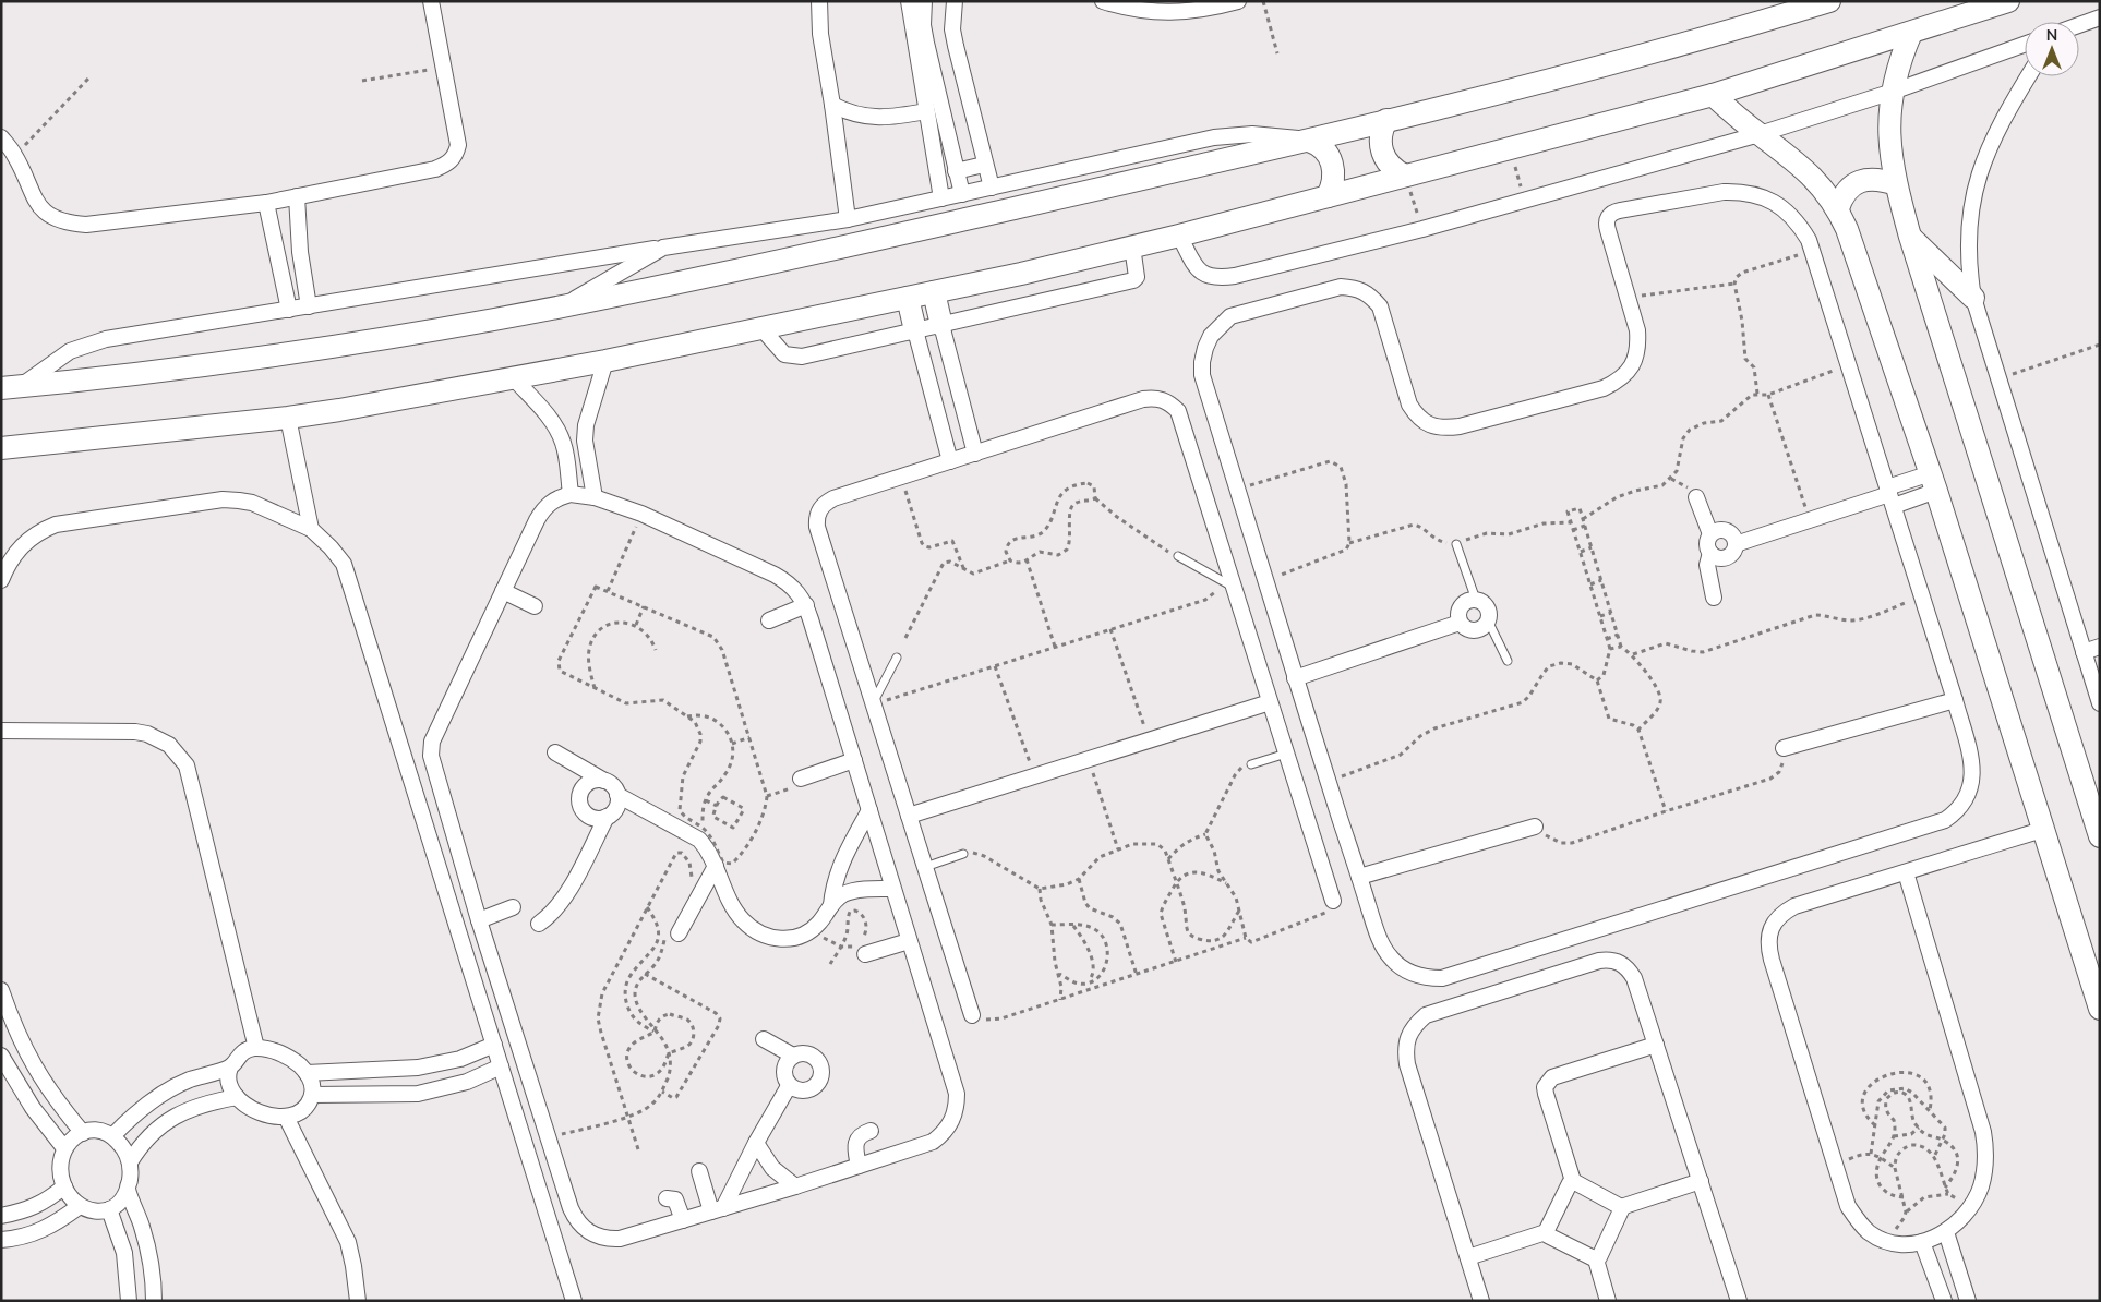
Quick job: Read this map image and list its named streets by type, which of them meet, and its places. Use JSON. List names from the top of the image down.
{
  "north": "top"
}
